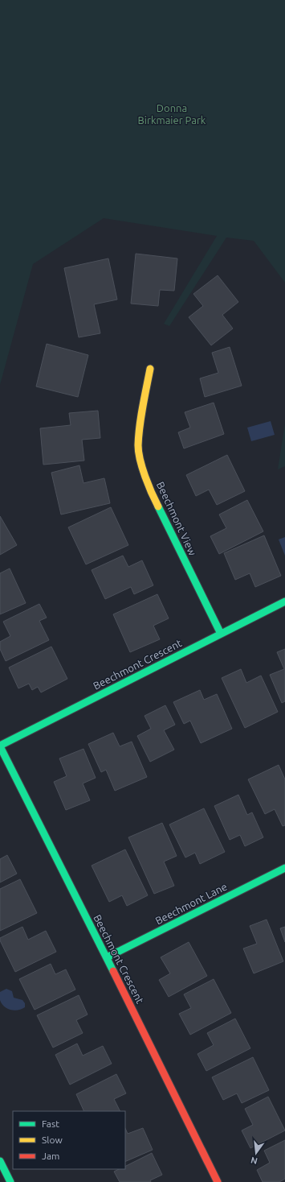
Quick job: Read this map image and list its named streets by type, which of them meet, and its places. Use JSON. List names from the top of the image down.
{
  "streets": {
    "street": ["Beechmont View", "Beechmont Crescent", "Beechmont Lane"]
  },
  "crossings": [
    ["Beechmont View", "Beechmont Crescent"],
    ["Beechmont Crescent", "Beechmont Lane"]
  ],
  "parks": ["Donna Birkmaier Park"],
  "legend": ["Fast", "Slow", "Jam"],
  "north": "bottom"
}
